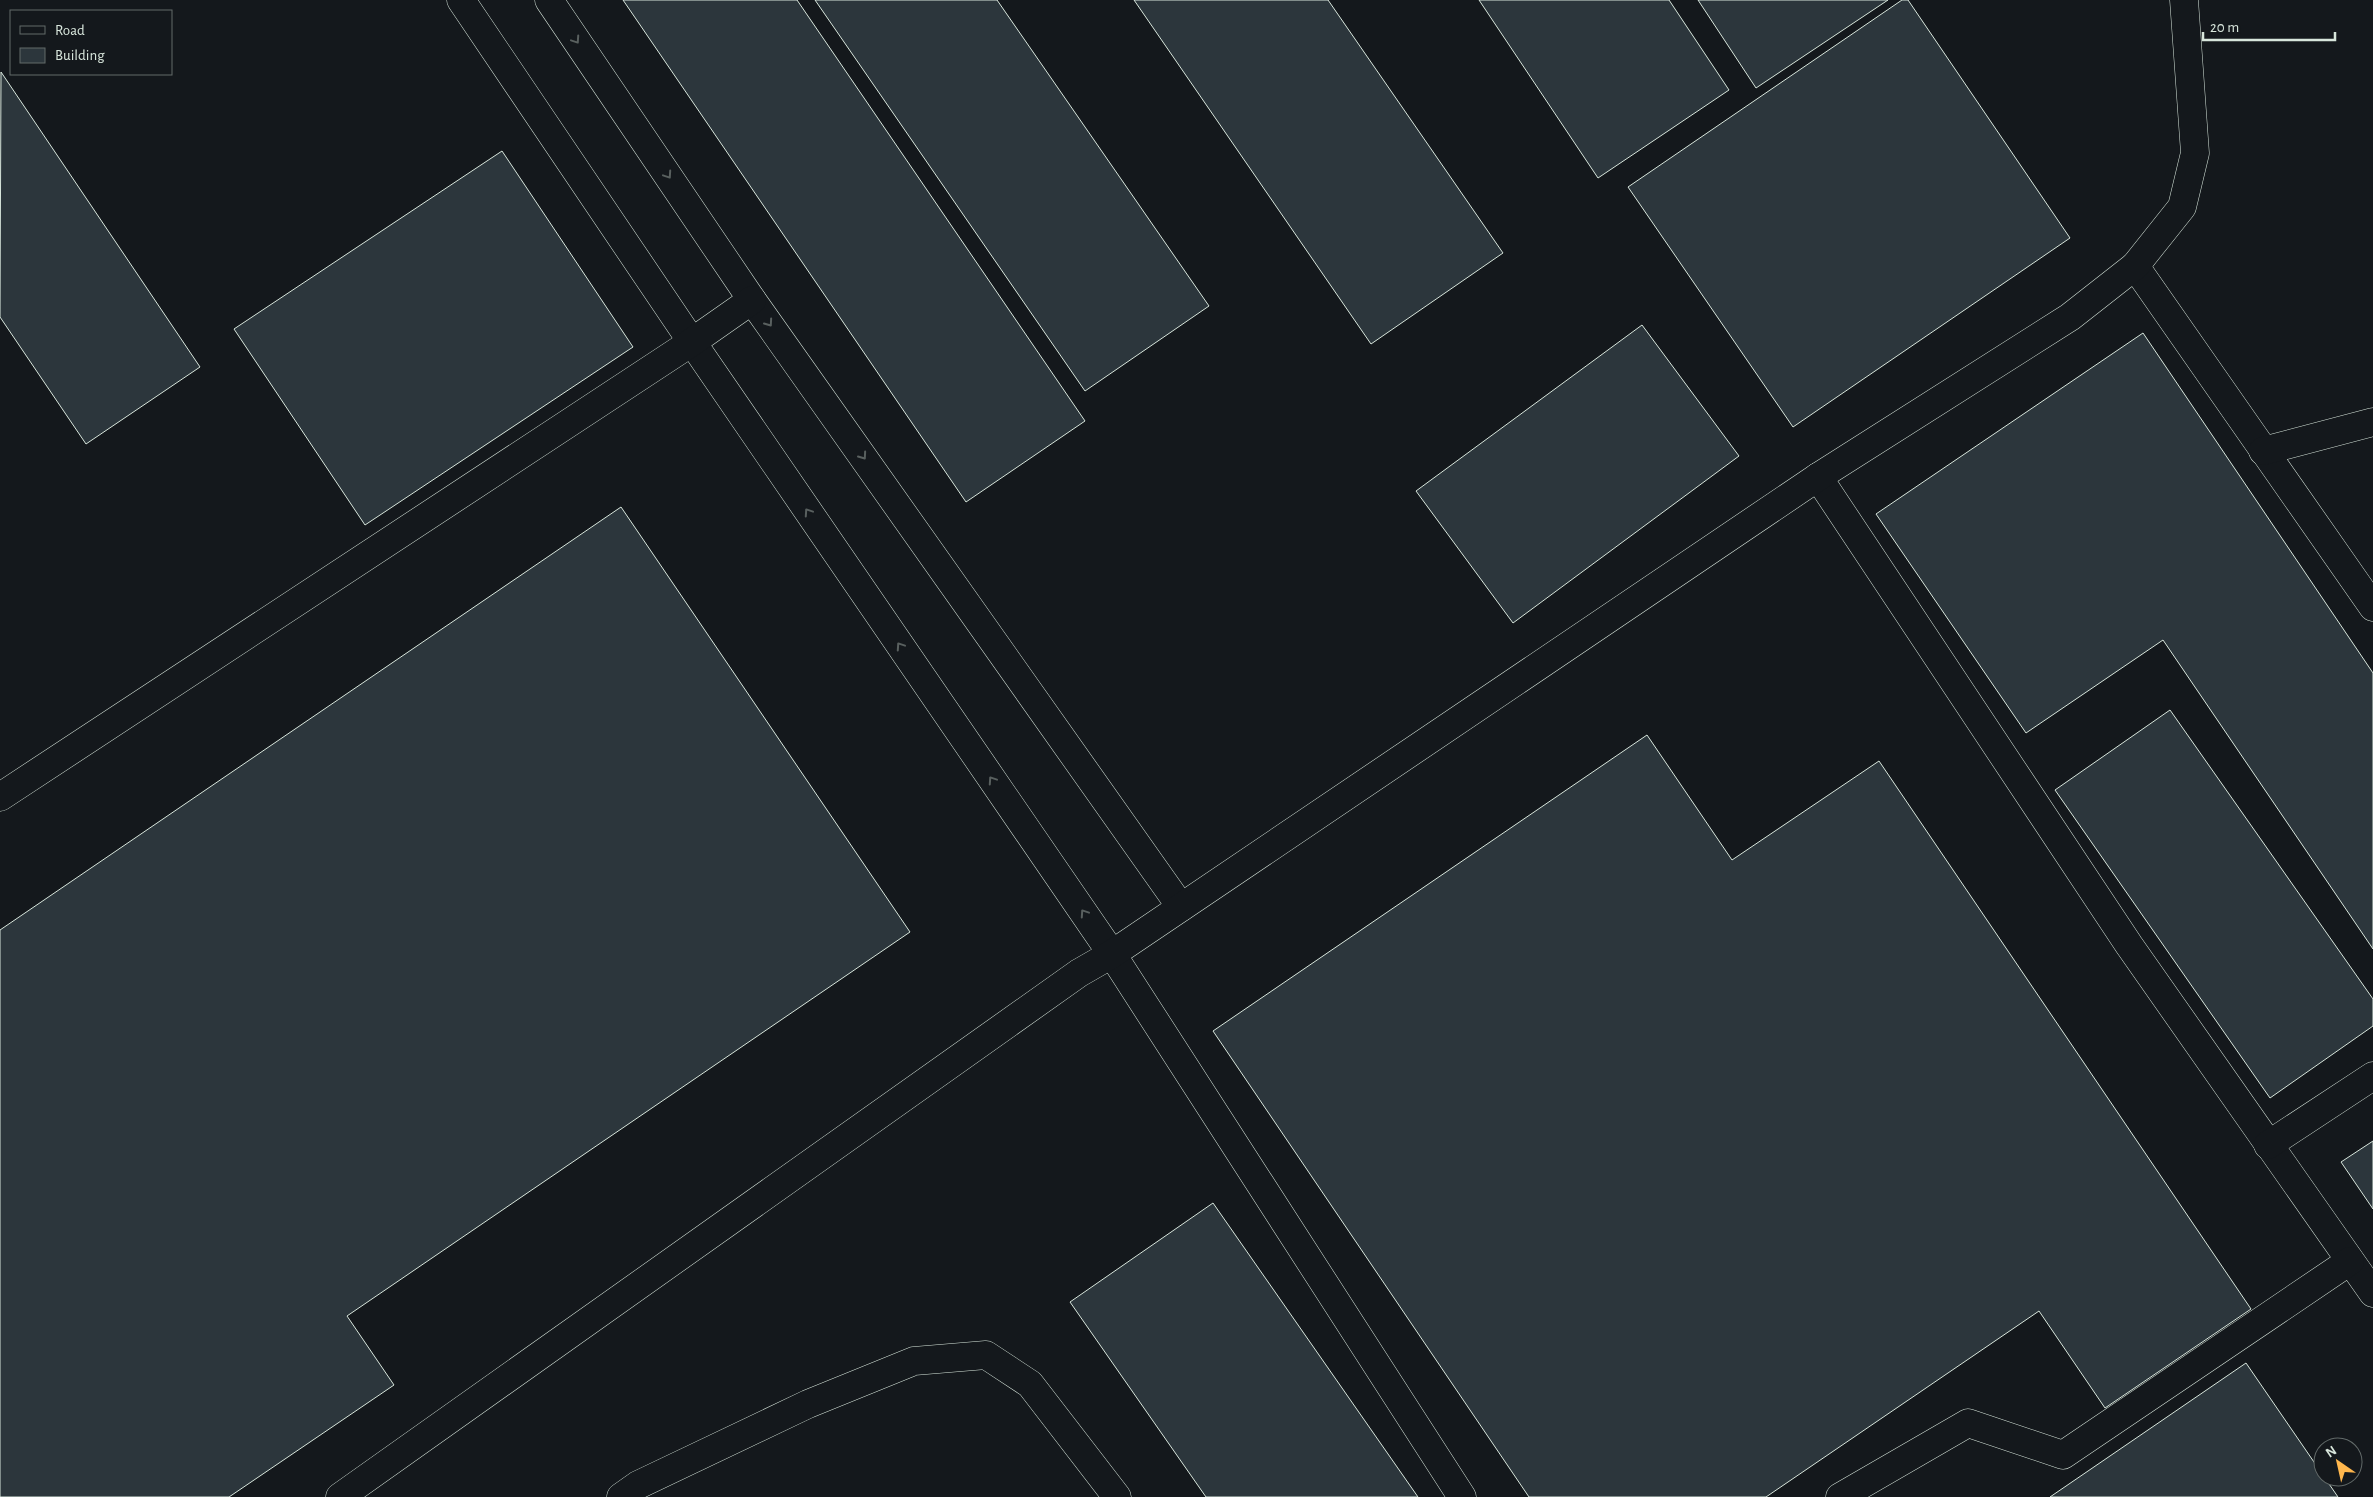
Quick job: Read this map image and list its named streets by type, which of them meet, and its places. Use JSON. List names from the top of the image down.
{
  "legend": ["Road", "Building"],
  "scale_bar": "20 m",
  "north": "top left"
}
